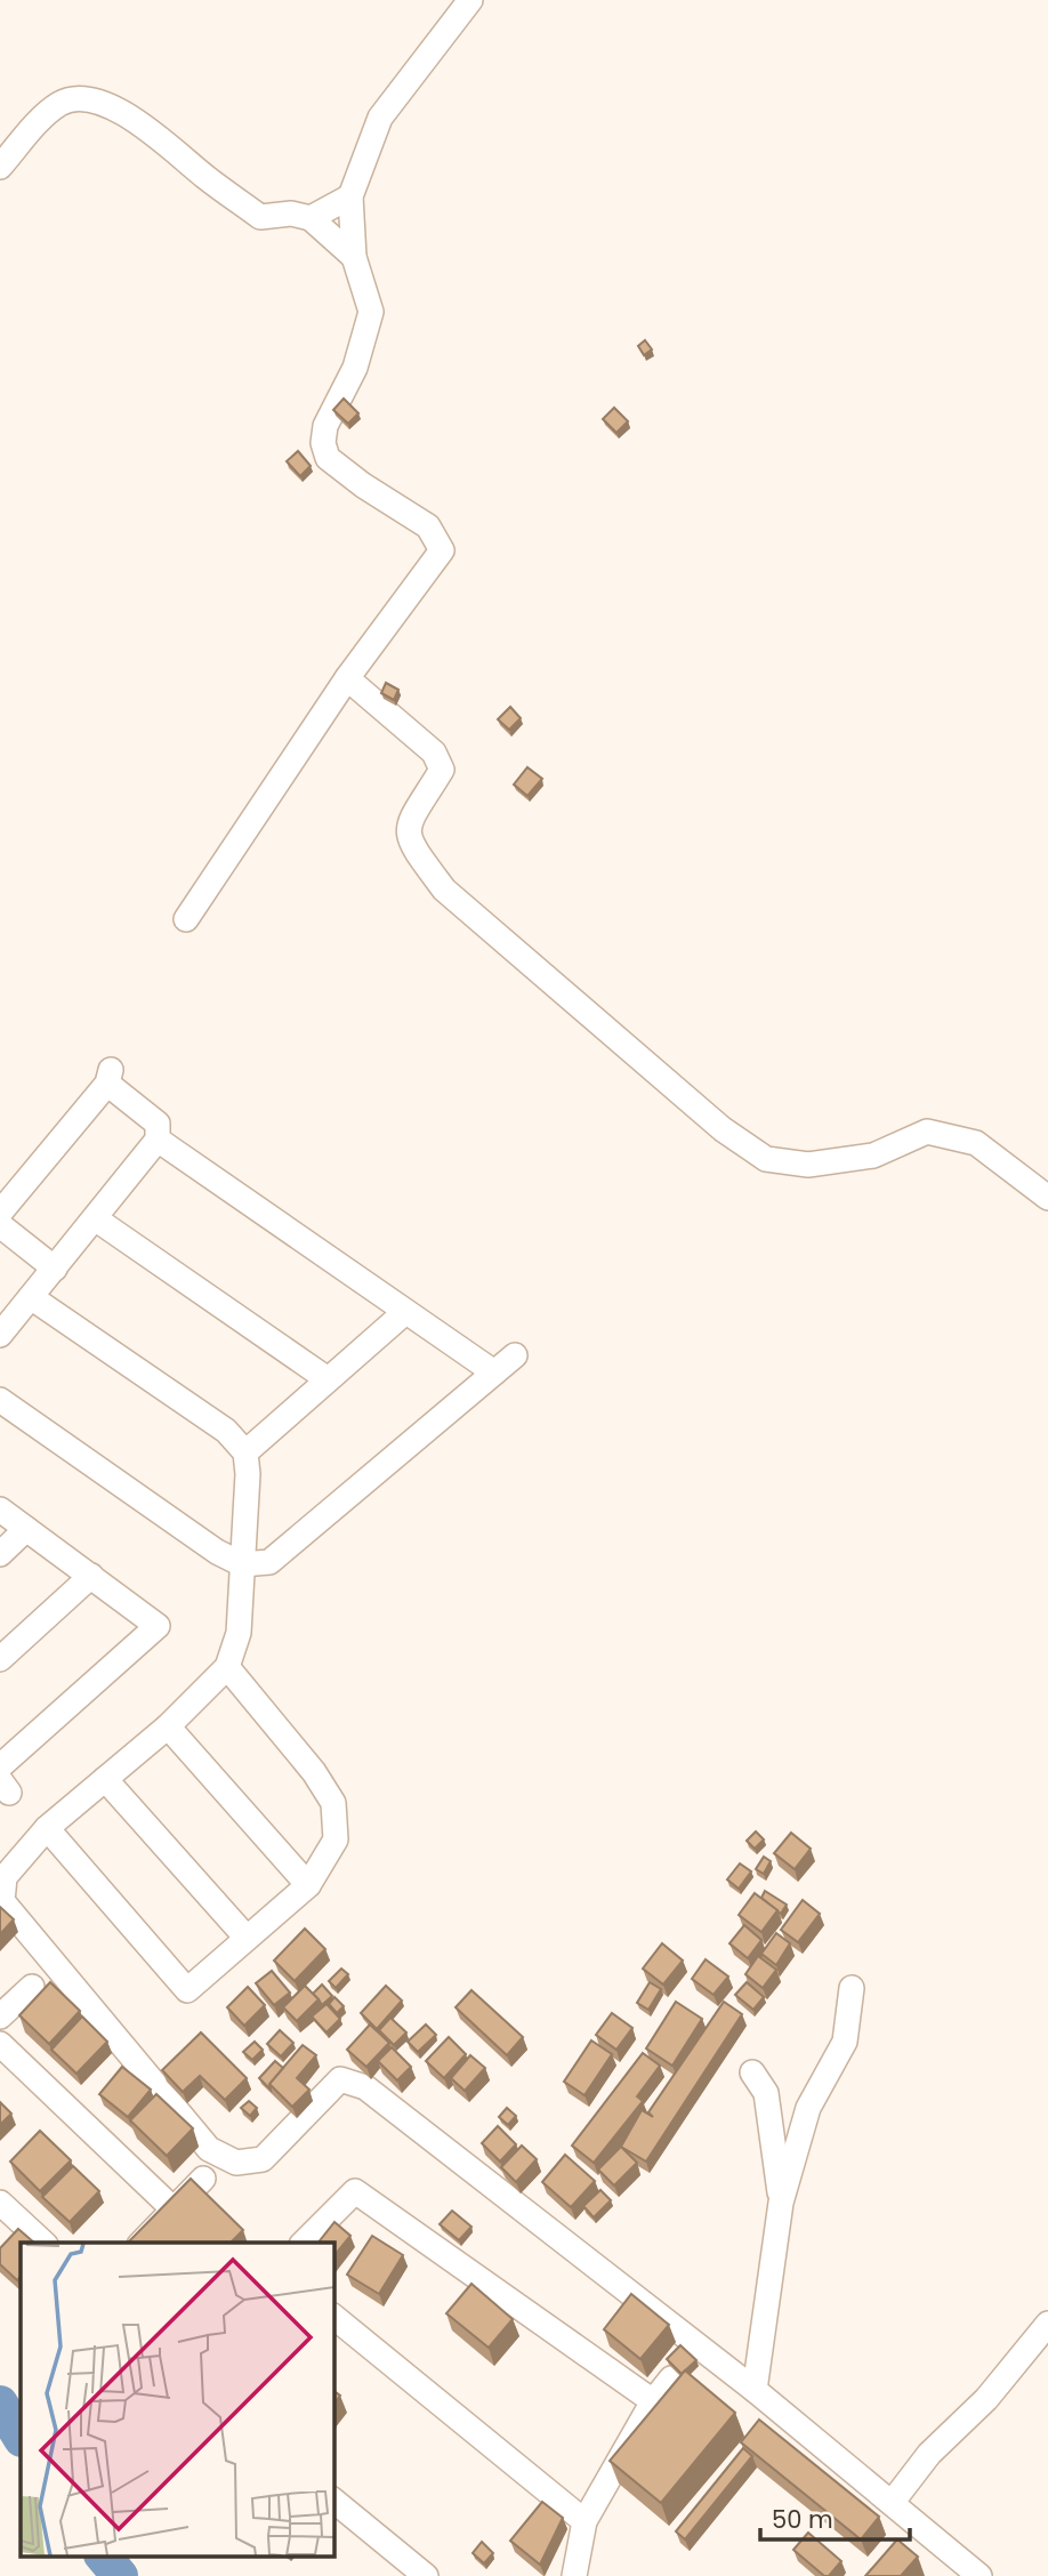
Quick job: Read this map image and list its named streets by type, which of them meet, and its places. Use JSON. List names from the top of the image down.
{
  "scale_bar": "50 m"
}
